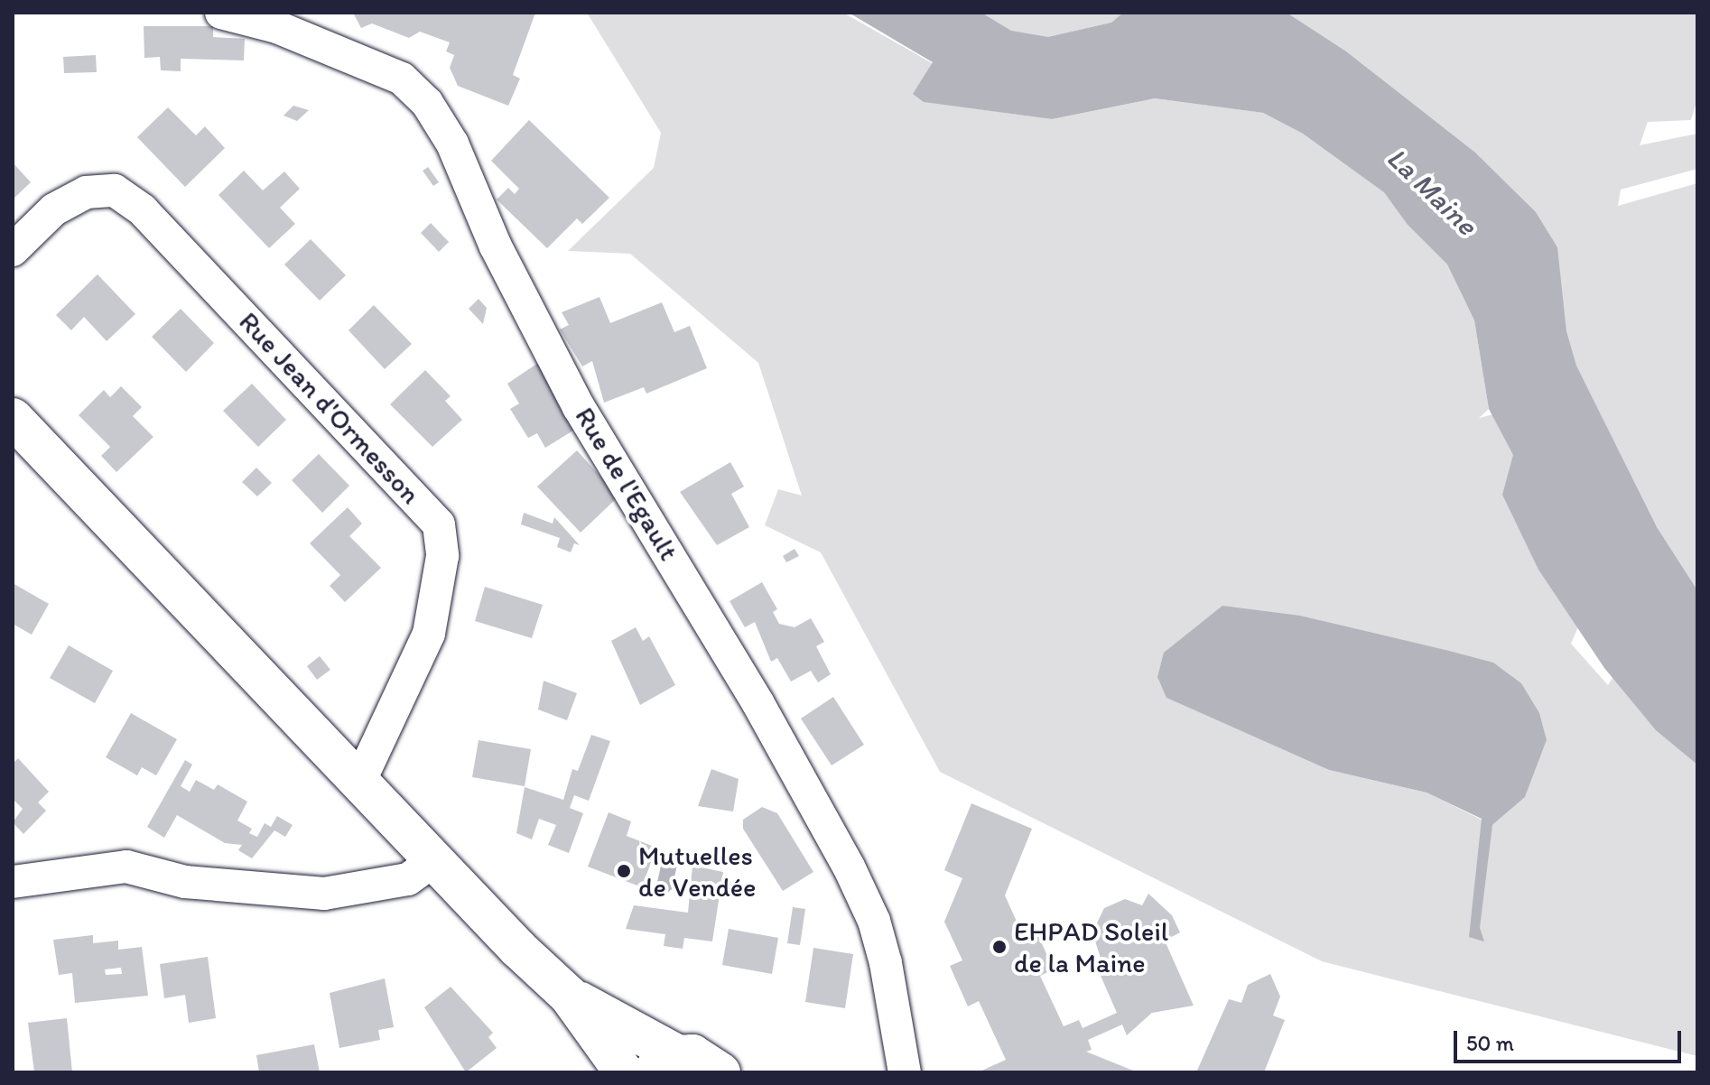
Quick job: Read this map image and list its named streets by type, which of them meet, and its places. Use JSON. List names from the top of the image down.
{
  "streets": {
    "street": ["Rue Jean d'Ormesson", "Rue de l'Egault"]
  },
  "water": ["La Maine"],
  "places": ["Mutuelles de Vendée", "EHPAD Soleil de la Maine"],
  "scale_bar": "50 m"
}
